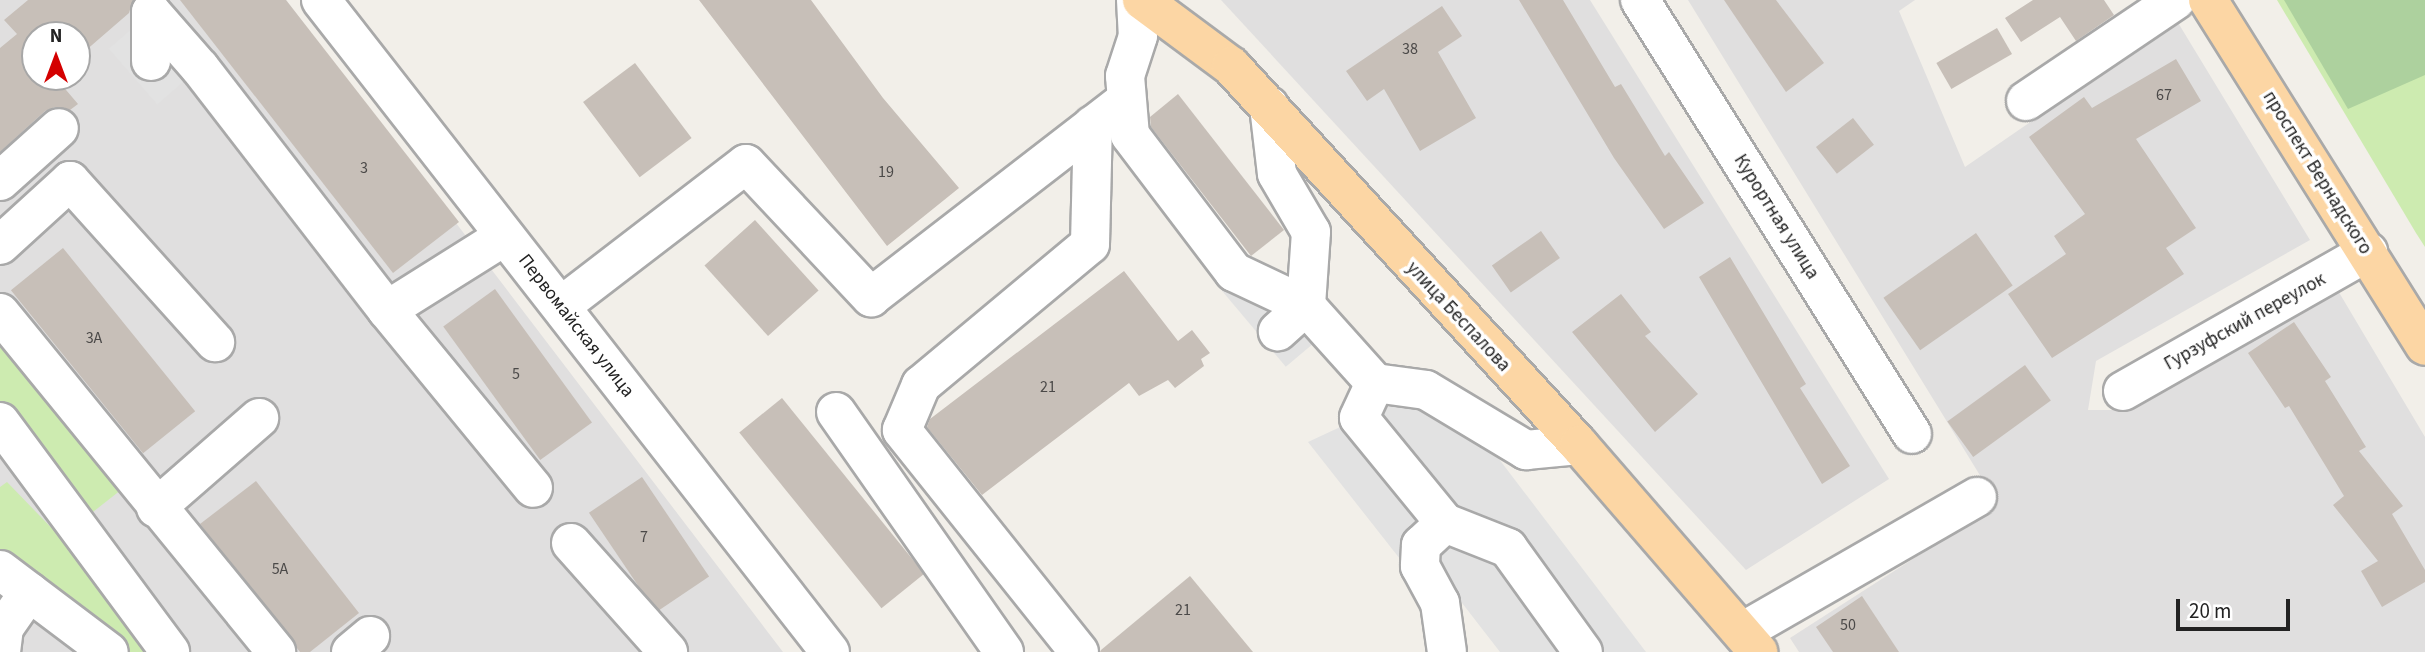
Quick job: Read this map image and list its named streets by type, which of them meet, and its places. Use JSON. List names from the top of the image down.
{
  "streets": {
    "main road": ["проспект Вернадского", "улица Беспалова"],
    "street": ["Курортная улица", "Гурзуфский переулок", "Первомайская улица"]
  },
  "crossings": [
    ["проспект Вернадского", "Гурзуфский переулок"]
  ],
  "house_numbers": [
    "38",
    "67",
    "3",
    "19",
    "3А",
    "5",
    "21",
    "7",
    "5А",
    "21",
    "50"
  ],
  "scale_bar": "20 m",
  "north": "top"
}
